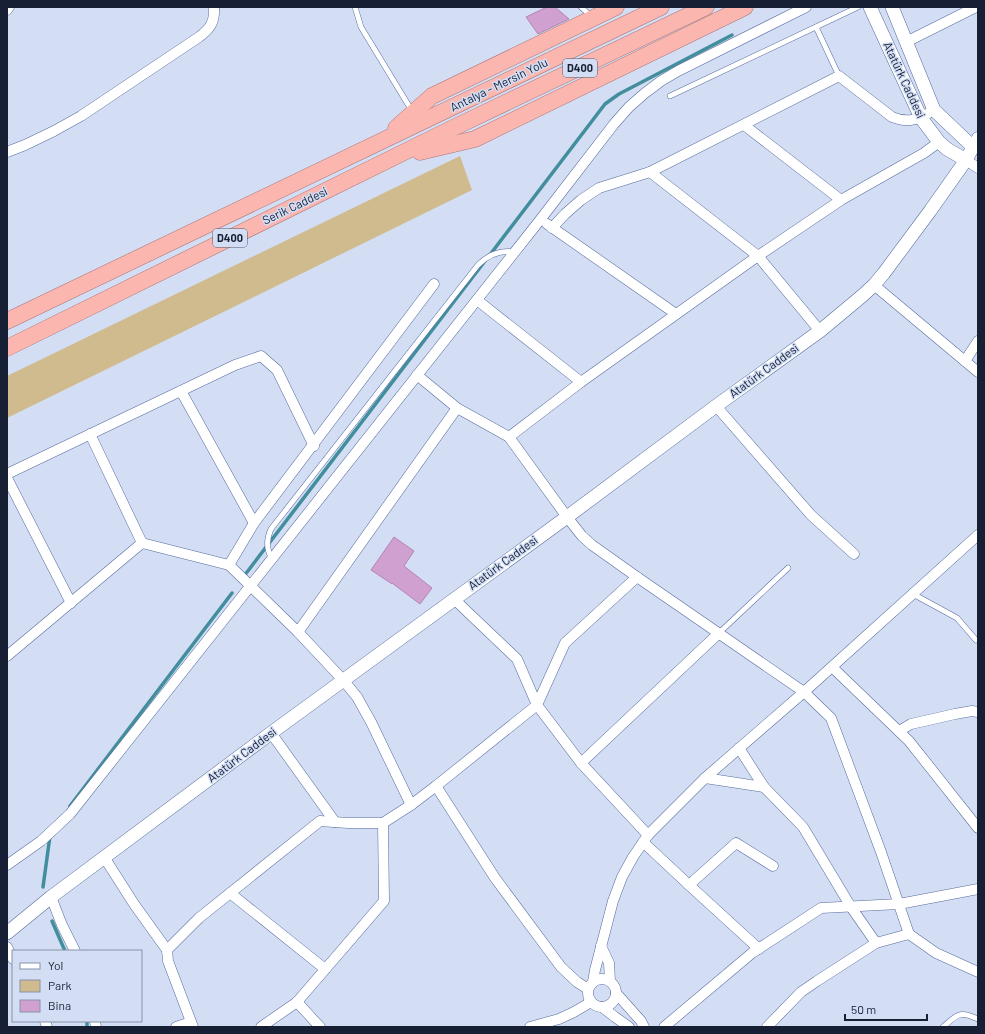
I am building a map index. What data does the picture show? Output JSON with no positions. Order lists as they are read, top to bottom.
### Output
{
  "streets": {
    "highway": ["D400", "Antalya - Mersin Yolu", "Serik Caddesi"],
    "main road": ["Atatürk Caddesi"]
  },
  "crossings": [
    ["Antalya - Mersin Yolu", "Serik Caddesi"]
  ],
  "legend": ["Yol", "Park", "Bina"],
  "scale_bar": "50 m"
}
